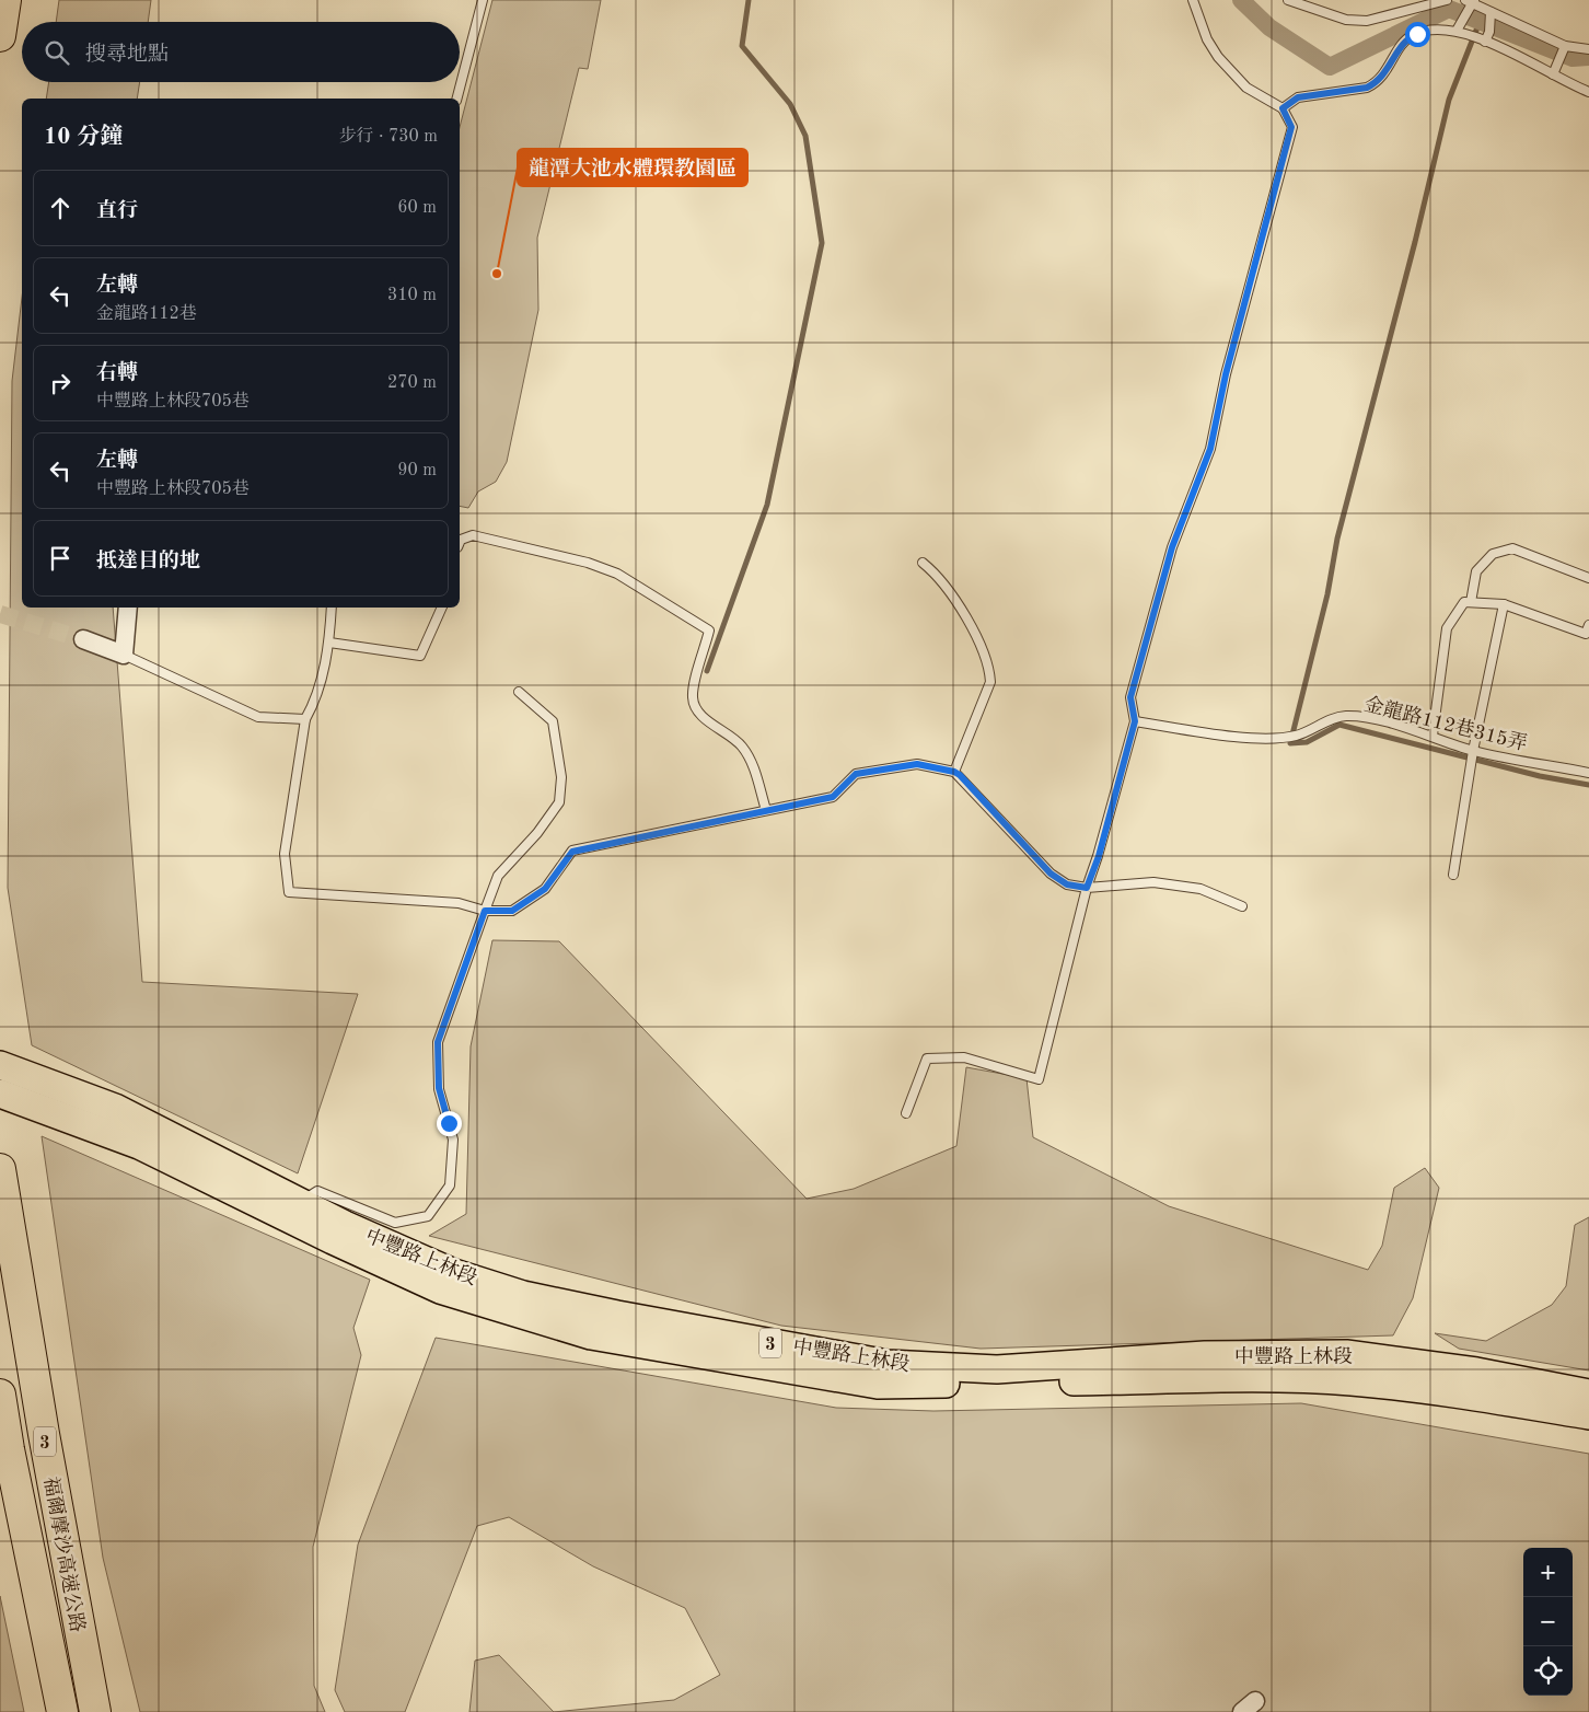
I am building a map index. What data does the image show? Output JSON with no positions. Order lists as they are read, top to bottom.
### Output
{
  "streets": {
    "highway": ["3", "福爾摩沙高速公路"],
    "main road": ["中豐路上林段"],
    "lane": ["金龍路112巷315弄"]
  },
  "places": ["龍潭大池水體環教園區"],
  "page": {
    "search": "搜尋地點",
    "heading": ["10 分鐘", "步行 · 730 m"],
    "list": [
      ["直行", "60 m"],
      ["左轉", "金龍路112巷", "310 m"],
      ["右轉", "中豐路上林段705巷", "270 m"],
      ["左轉", "中豐路上林段705巷", "90 m"],
      "抵達目的地"
    ],
    "map_buttons": ["+", "−"]
  }
}
